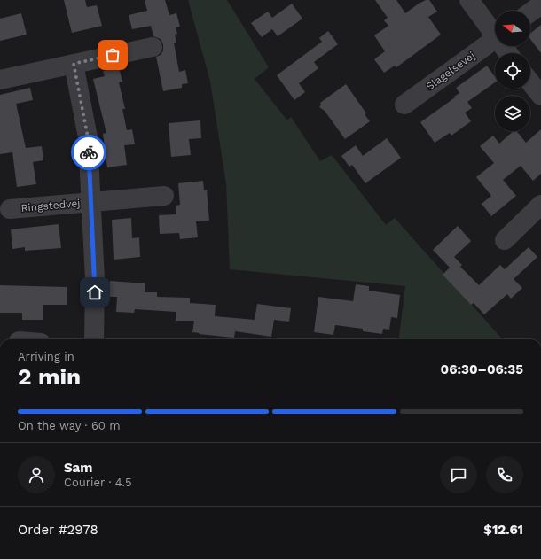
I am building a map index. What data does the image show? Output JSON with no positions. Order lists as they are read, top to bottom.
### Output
{
  "streets": {
    "street": ["Slagelsevej", "Ringstedvej"]
  },
  "north": "left",
  "page": {
    "heading": ["2 min", "Arriving in", "06:30–06:35"],
    "panel": [
      "Sam",
      "Courier · 4.5",
      "Order #2978",
      "$12.61"
    ],
    "bar": "On the way · 60 m"
  }
}
